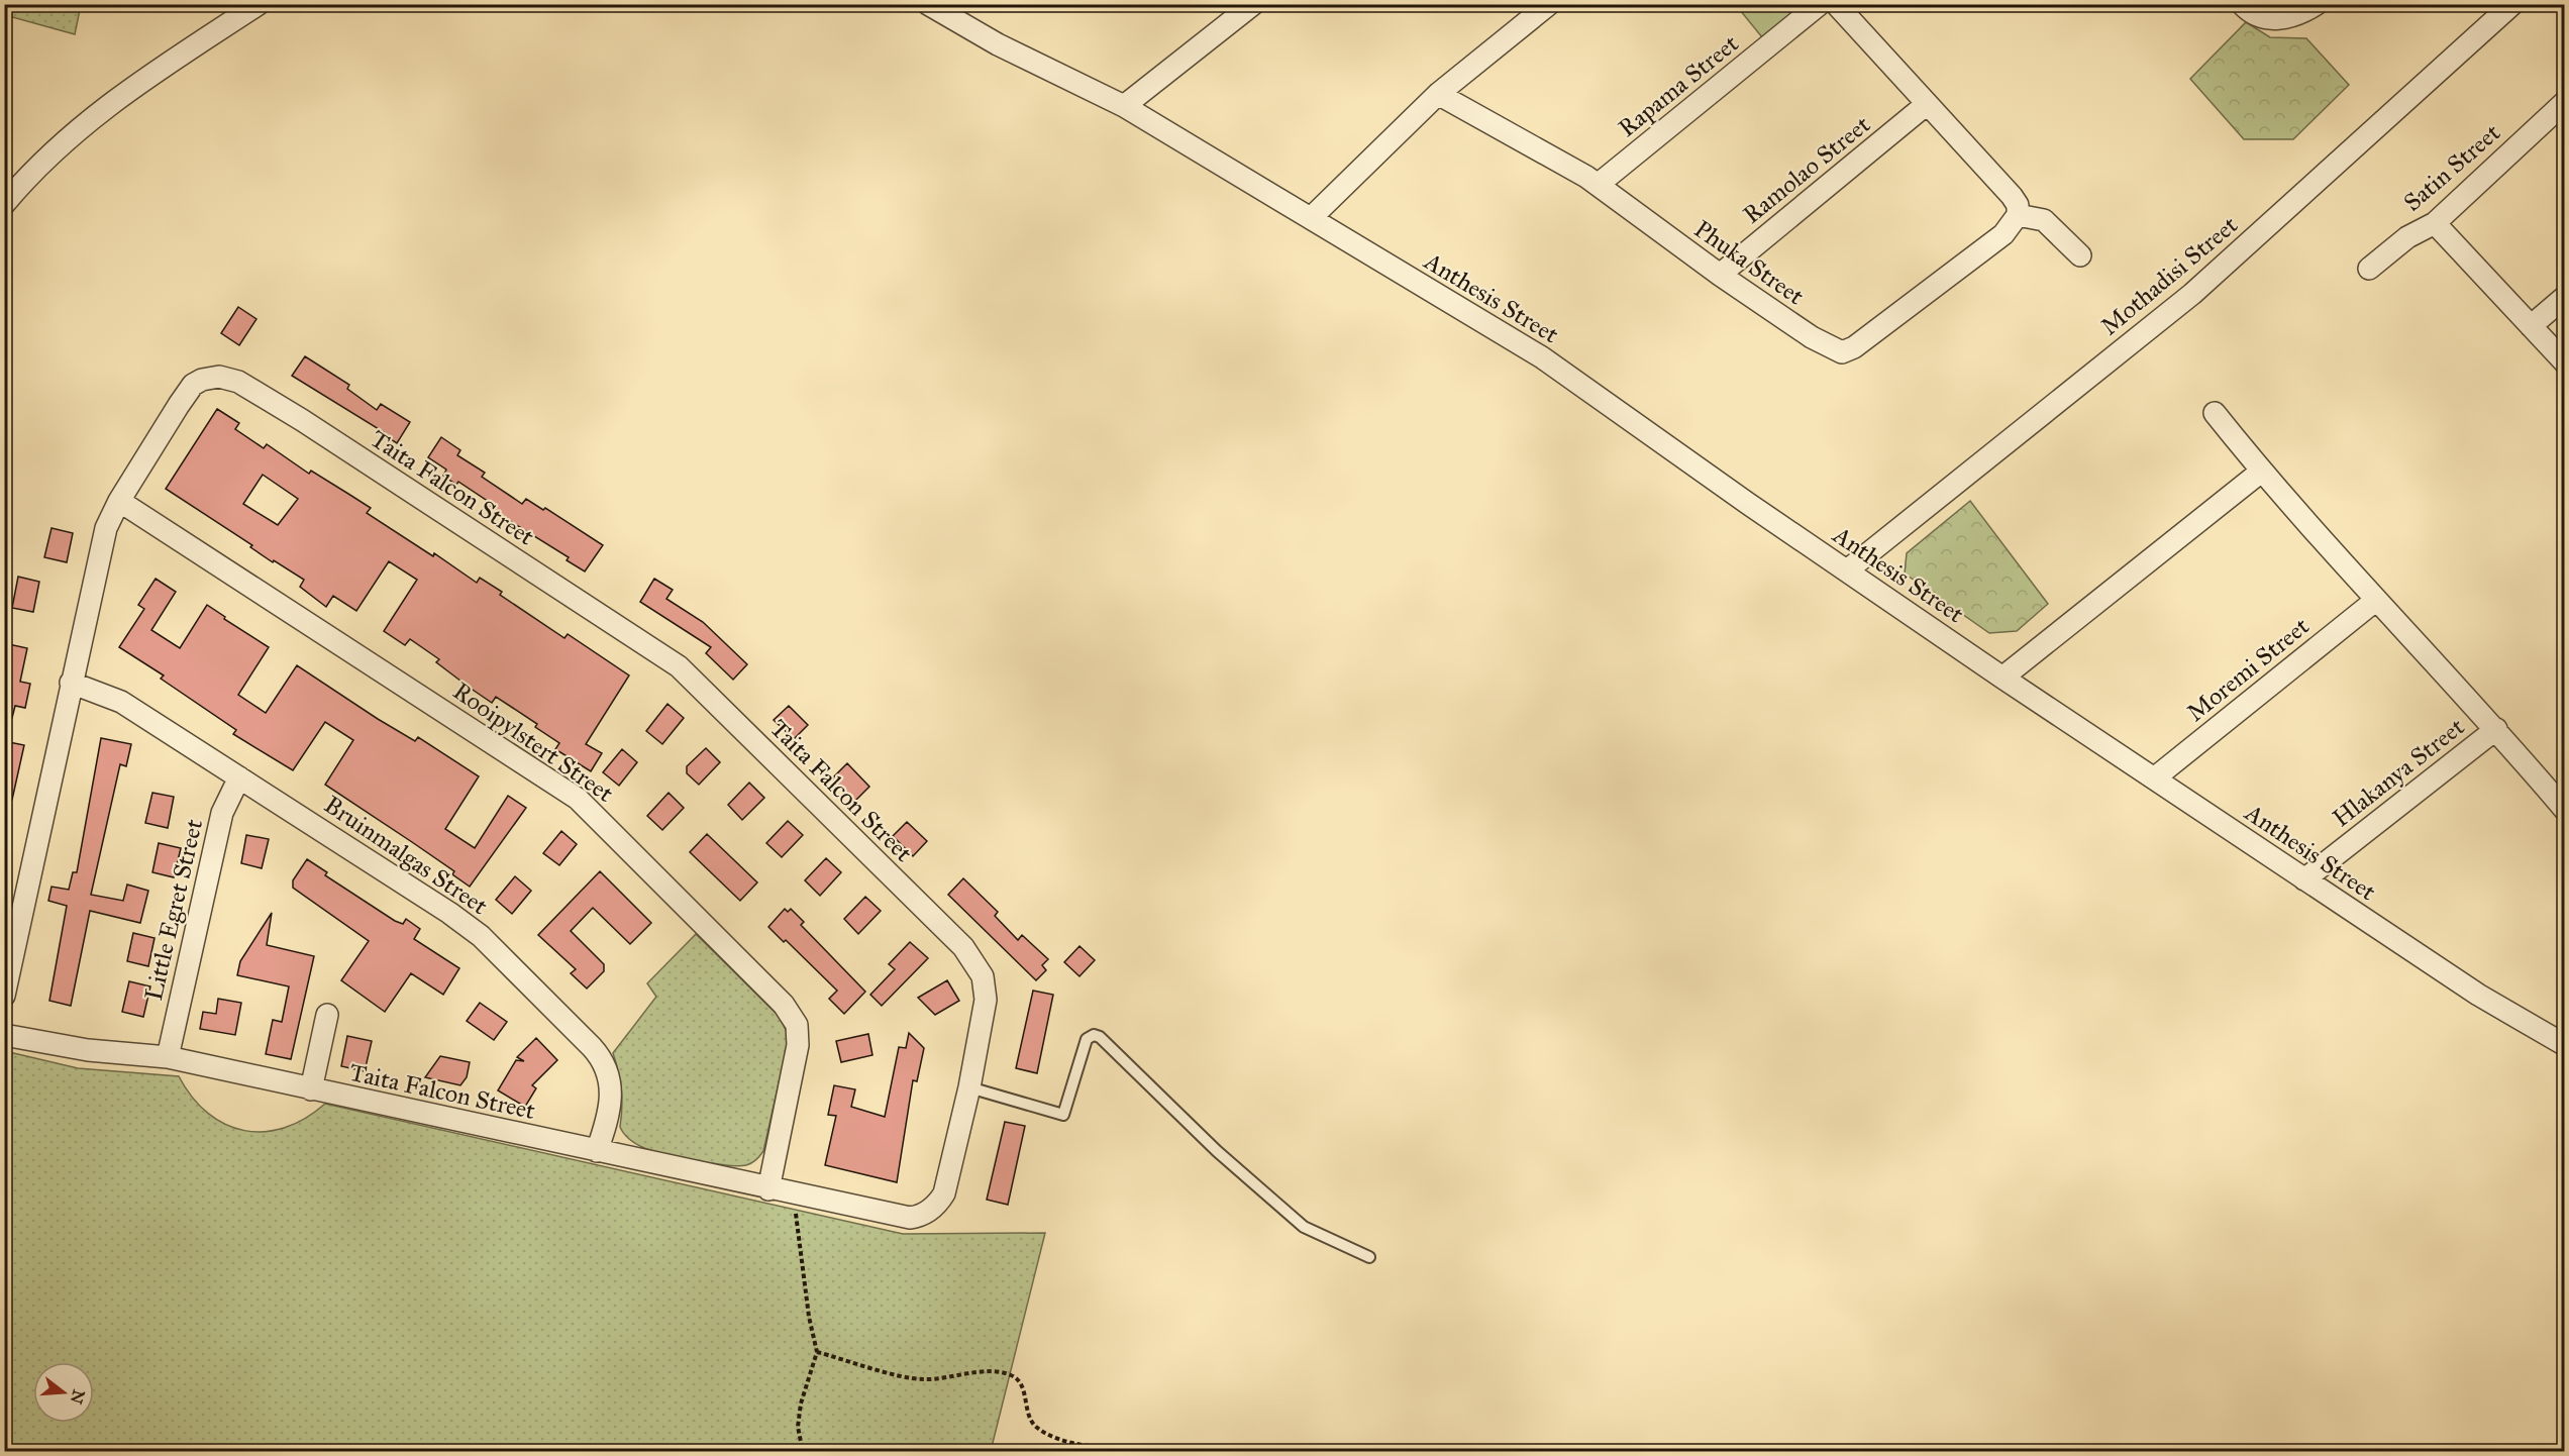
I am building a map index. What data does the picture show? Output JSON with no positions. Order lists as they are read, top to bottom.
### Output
{
  "streets": {
    "street": [
      "Rapama Street",
      "Satin Street",
      "Ramolao Street",
      "Phuka Street",
      "Mothadisi Street",
      "Anthesis Street",
      "Taita Falcon Street",
      "Moremi Street",
      "Rooipylstert Street",
      "Hlakanya Street",
      "Bruinmalgas Street",
      "Little Egret Street"
    ]
  },
  "crossings": [
    ["Rapama Street", "Phuka Street"],
    ["Ramolao Street", "Phuka Street"],
    ["Mothadisi Street", "Anthesis Street"],
    ["Anthesis Street", "Moremi Street"],
    ["Anthesis Street", "Hlakanya Street"],
    ["Taita Falcon Street", "Rooipylstert Street"],
    ["Taita Falcon Street", "Bruinmalgas Street"],
    ["Taita Falcon Street", "Little Egret Street"],
    ["Bruinmalgas Street", "Little Egret Street"]
  ],
  "north": "right"
}
